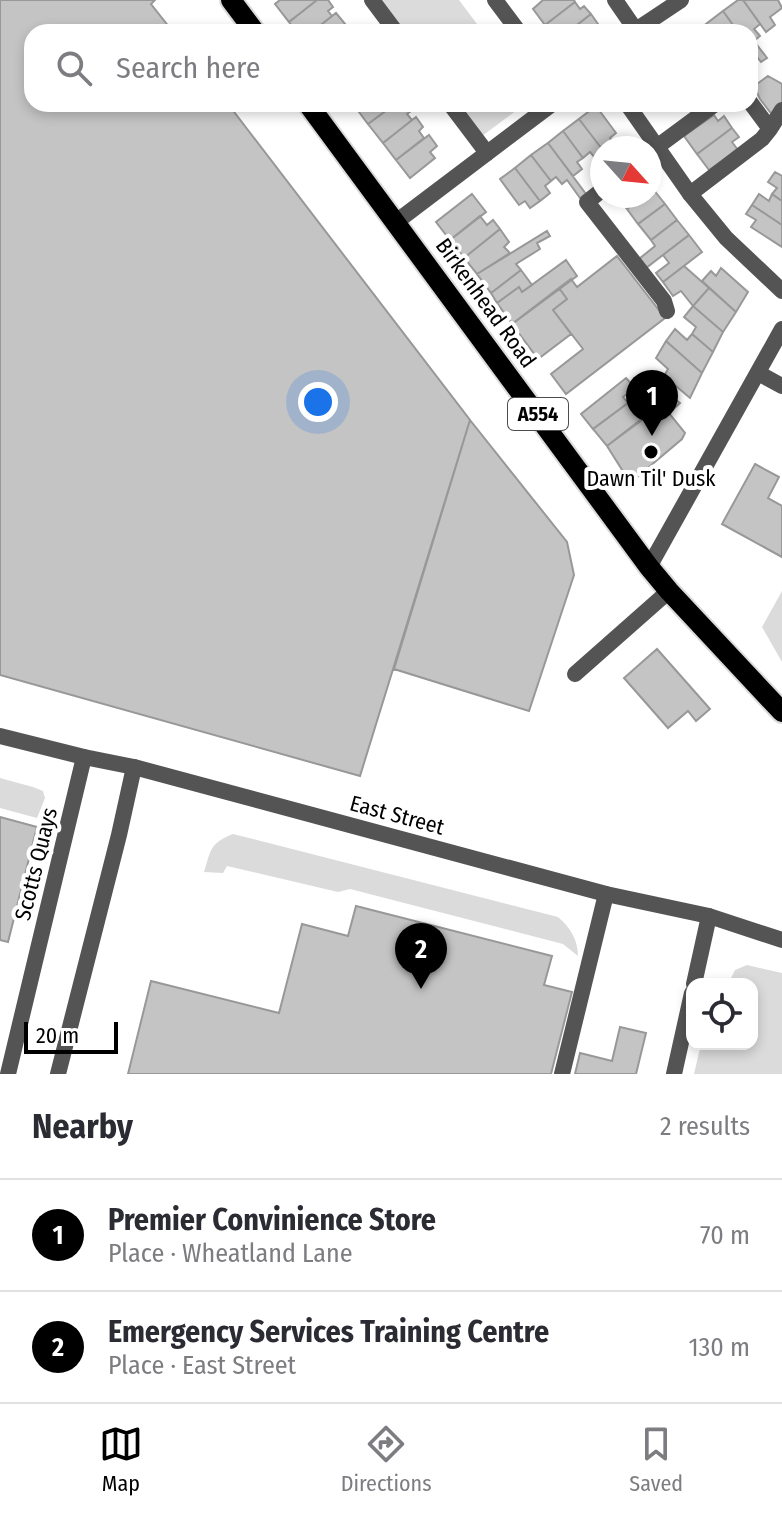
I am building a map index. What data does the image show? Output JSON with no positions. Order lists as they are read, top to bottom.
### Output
{
  "streets": {
    "main road": ["Birkenhead Road", "A554"],
    "street": ["East Street", "Scotts Quays"]
  },
  "crossings": [
    ["East Street", "Scotts Quays"]
  ],
  "places": ["Dawn Til' Dusk"],
  "scale_bar": "20 m",
  "north": "bottom right",
  "page": {
    "search": "Search here",
    "pins": ["1", "2"],
    "scale": "20 m",
    "heading": ["Nearby", "2 results"],
    "list": [
      {
        "mark": "1",
        "name": "Premier Convinience Store",
        "note": "Place · Wheatland Lane",
        "value": "70 m"
      },
      {
        "mark": "2",
        "name": "Emergency Services Training Centre",
        "note": "Place · East Street",
        "value": "130 m"
      }
    ],
    "nav": ["Map", "Directions", "Saved"]
  }
}
